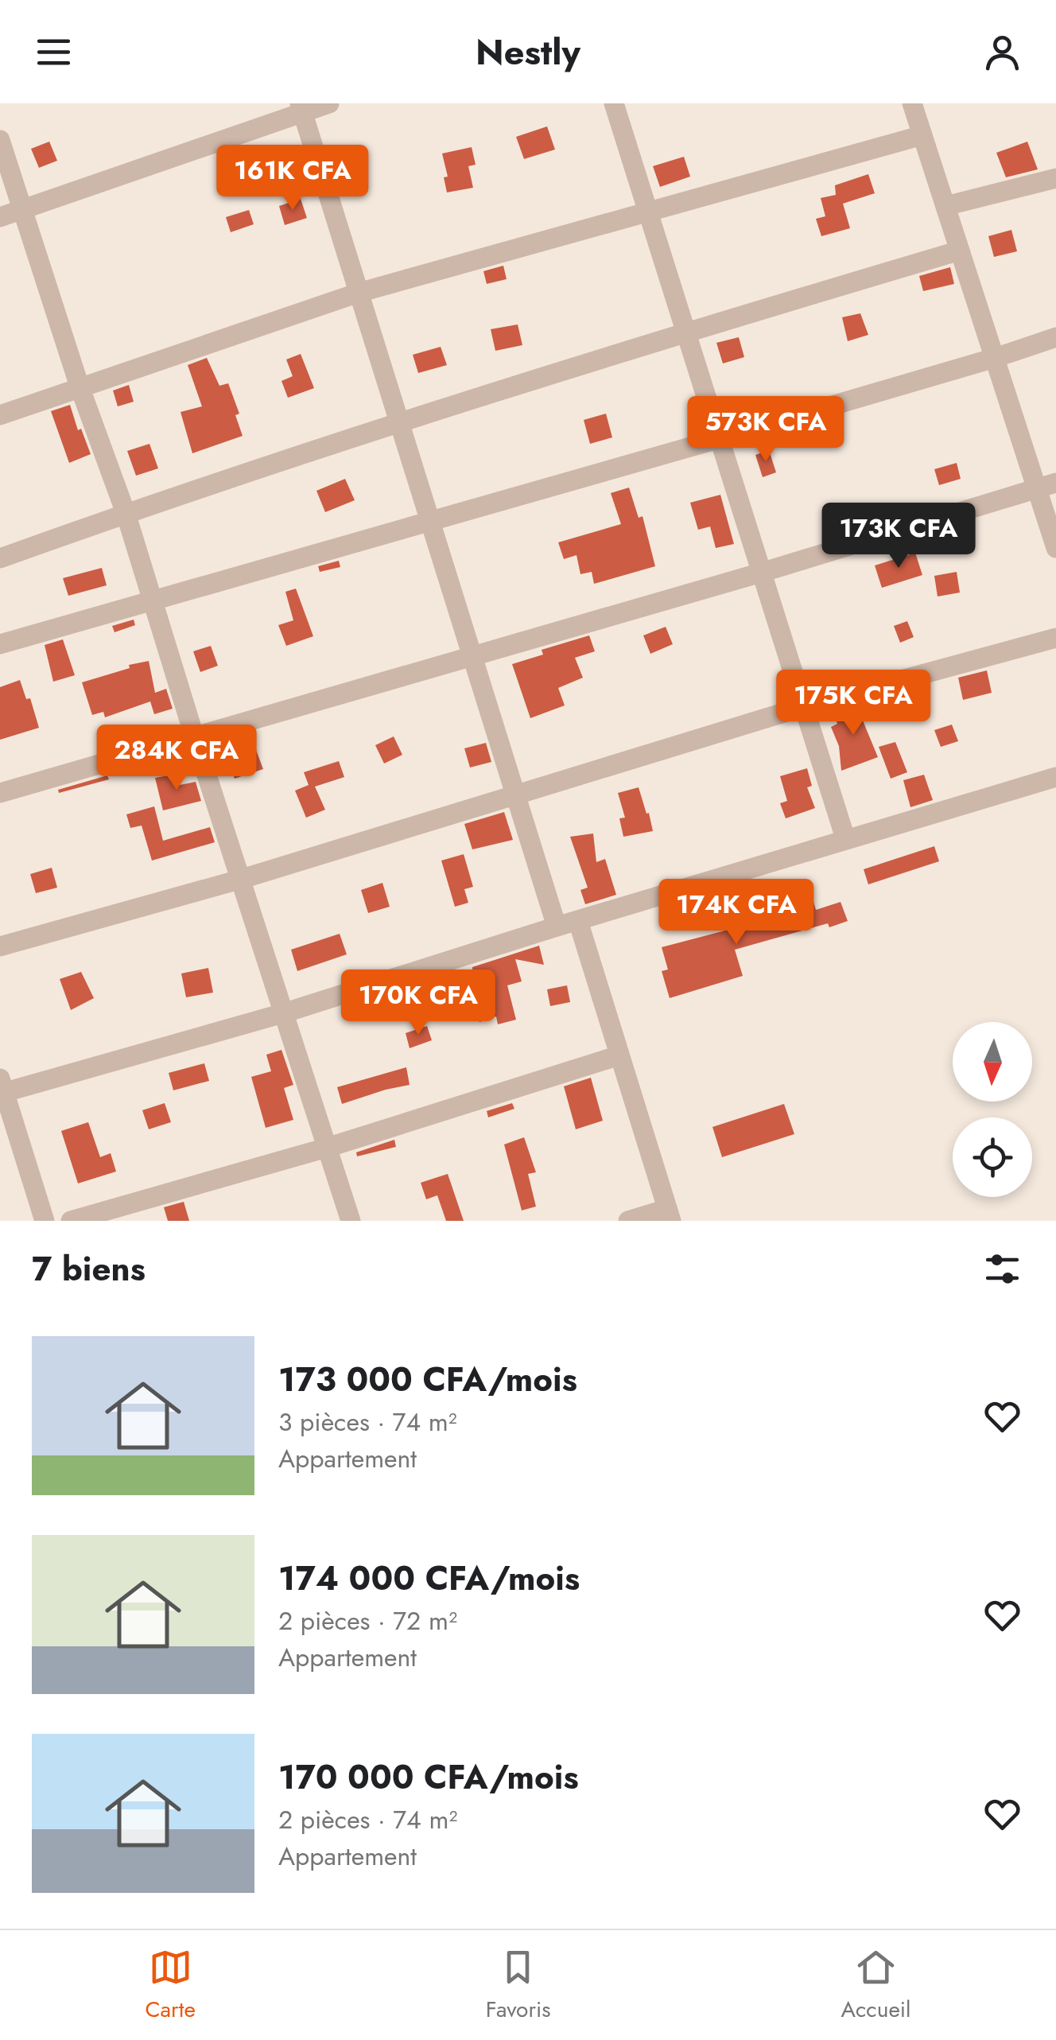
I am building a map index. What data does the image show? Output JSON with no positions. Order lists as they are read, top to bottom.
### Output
{
  "north": "bottom",
  "page": {
    "header": "Nestly",
    "price": [
      "161K CFA",
      "573K CFA",
      "173K CFA",
      "175K CFA",
      "284K CFA",
      "174K CFA",
      "170K CFA"
    ],
    "heading": "7 biens",
    "list": [
      {
        "name": "173 000 CFA/mois",
        "note": "3 pièces · 74 m² · Appartement"
      },
      {
        "name": "174 000 CFA/mois",
        "note": "2 pièces · 72 m² · Appartement"
      },
      {
        "name": "170 000 CFA/mois",
        "note": "2 pièces · 74 m² · Appartement"
      }
    ],
    "tabs": ["Carte", "Favoris", "Accueil"]
  }
}
